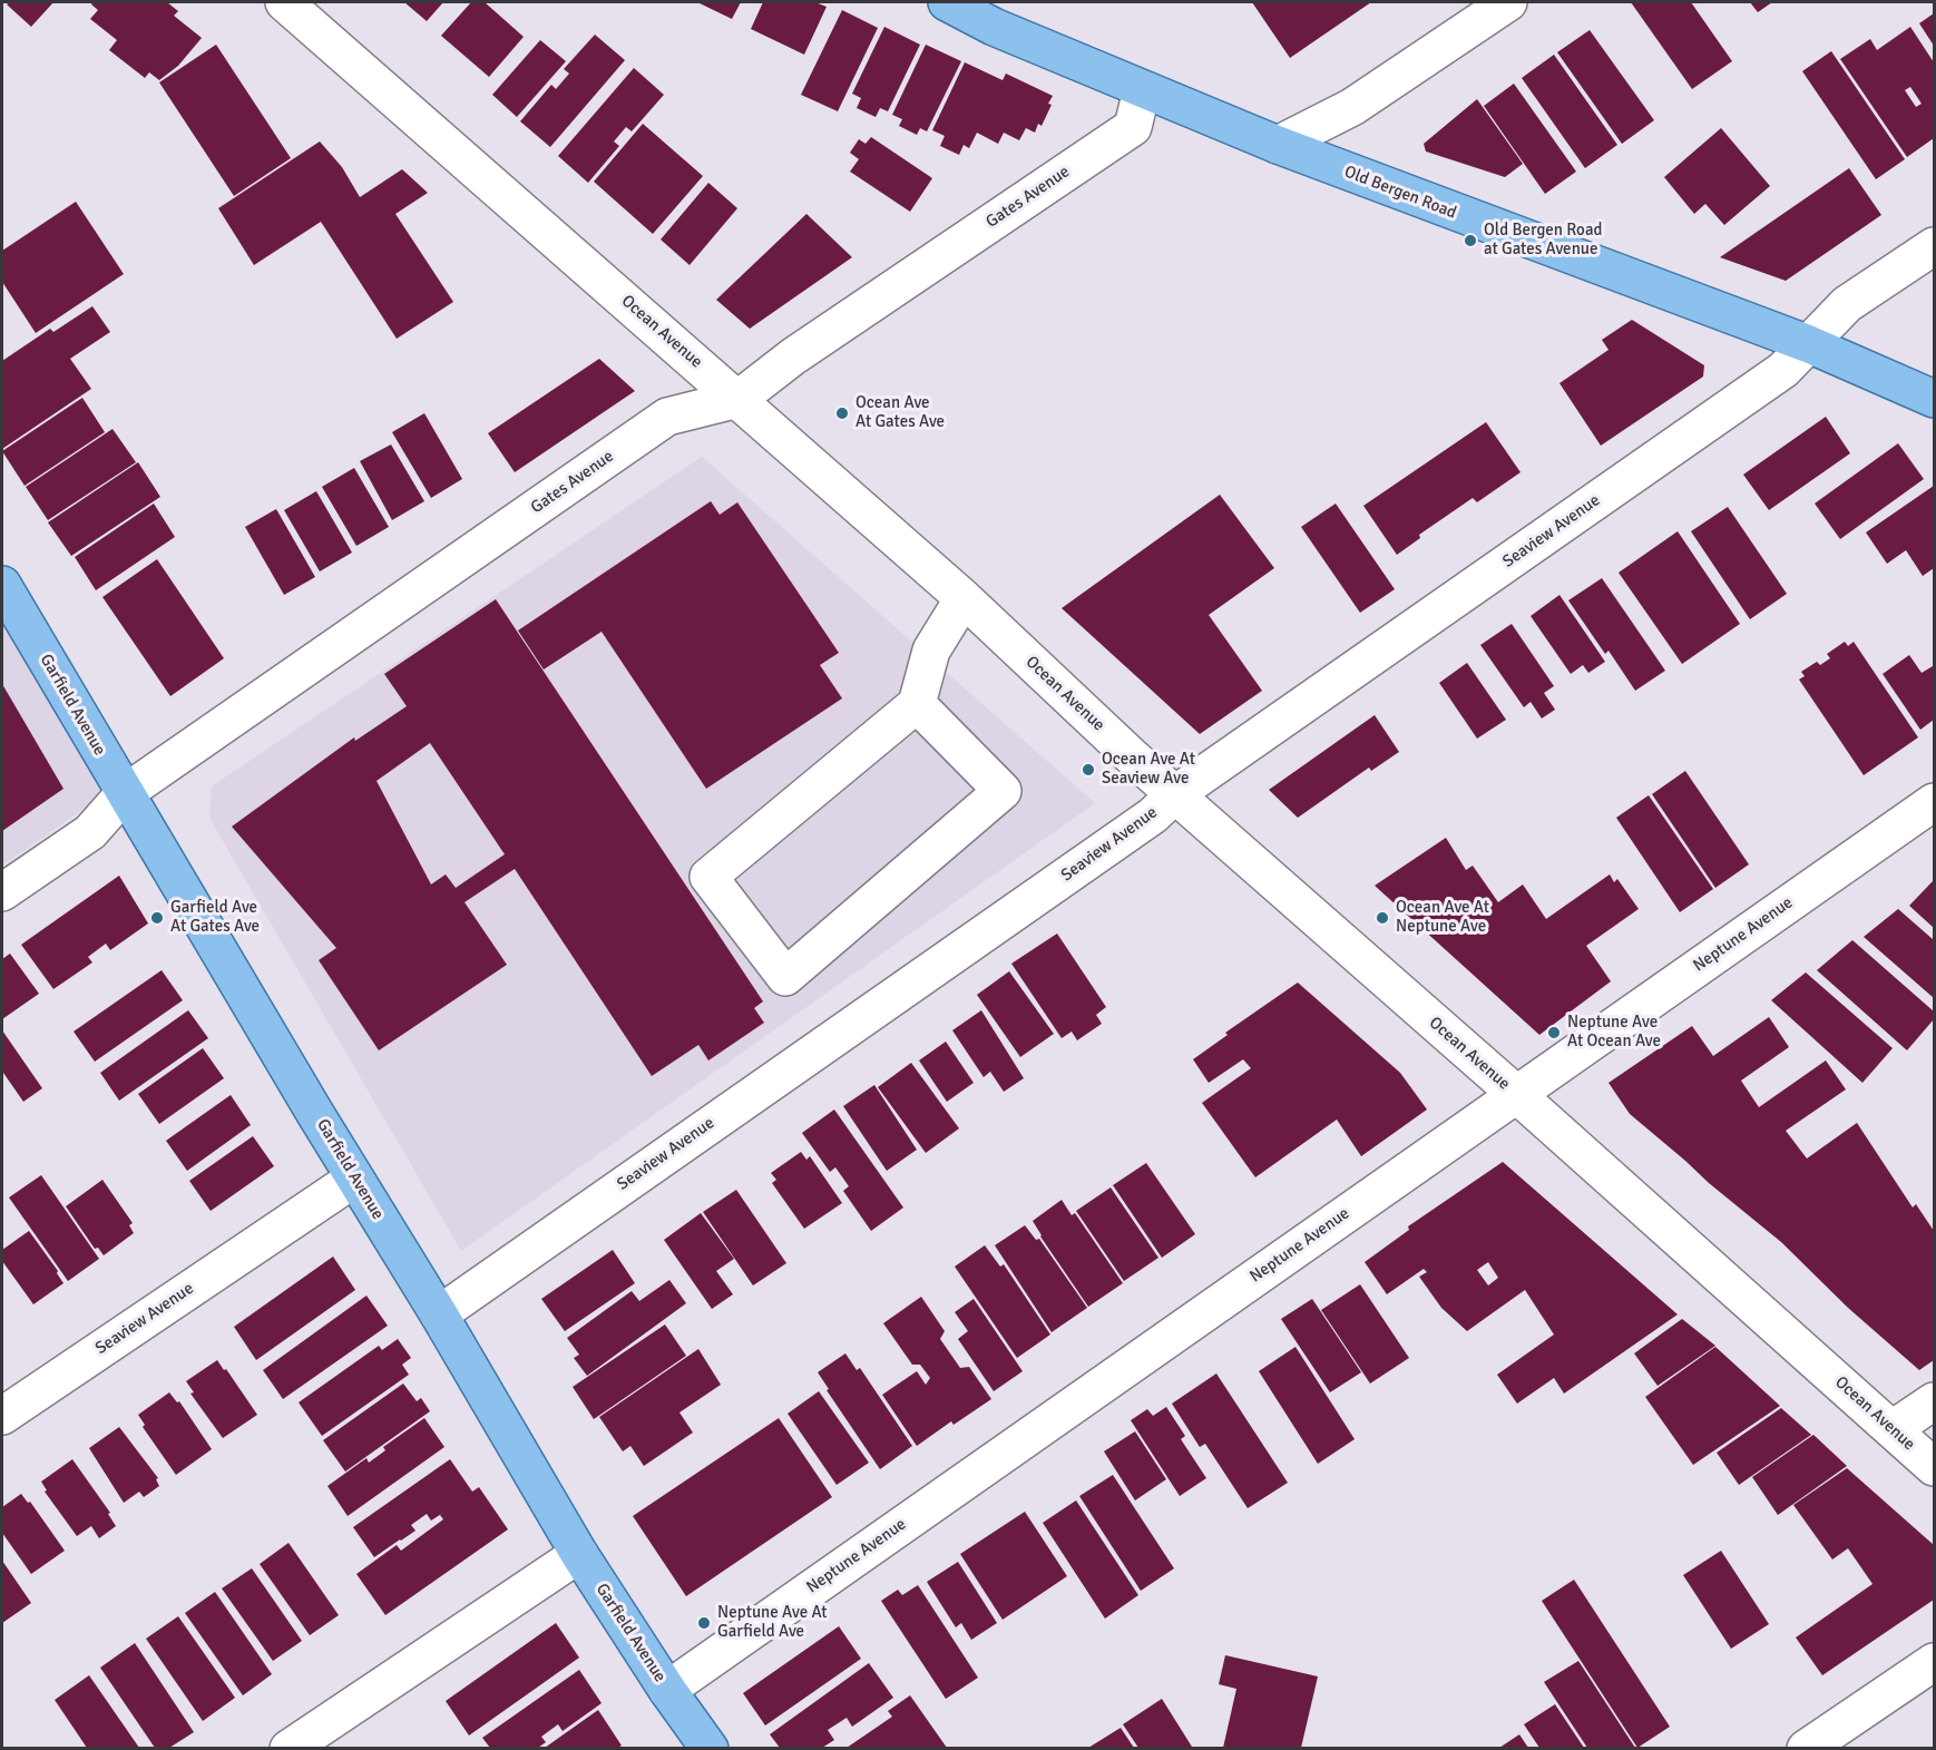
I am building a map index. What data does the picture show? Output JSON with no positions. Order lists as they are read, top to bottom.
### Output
{
  "streets": {
    "main road": ["Old Bergen Road", "Garfield Avenue"],
    "street": [
      "Gates Avenue",
      "Ocean Avenue",
      "Seaview Avenue",
      "Neptune Avenue"
    ]
  },
  "crossings": [
    ["Old Bergen Road", "Gates Avenue"],
    ["Old Bergen Road", "Seaview Avenue"],
    ["Gates Avenue", "Ocean Avenue"],
    ["Gates Avenue", "Garfield Avenue"],
    ["Ocean Avenue", "Seaview Avenue"],
    ["Ocean Avenue", "Neptune Avenue"],
    ["Seaview Avenue", "Garfield Avenue"],
    ["Garfield Avenue", "Neptune Avenue"]
  ],
  "places": [
    "Old Bergen Road at Gates Avenue",
    "Ocean Ave At Gates Ave",
    "Ocean Ave At Seaview Ave",
    "Garfield Ave At Gates Ave",
    "Ocean Ave At Neptune Ave",
    "Neptune Ave At Ocean Ave",
    "Neptune Ave At Garfield Ave"
  ]
}
